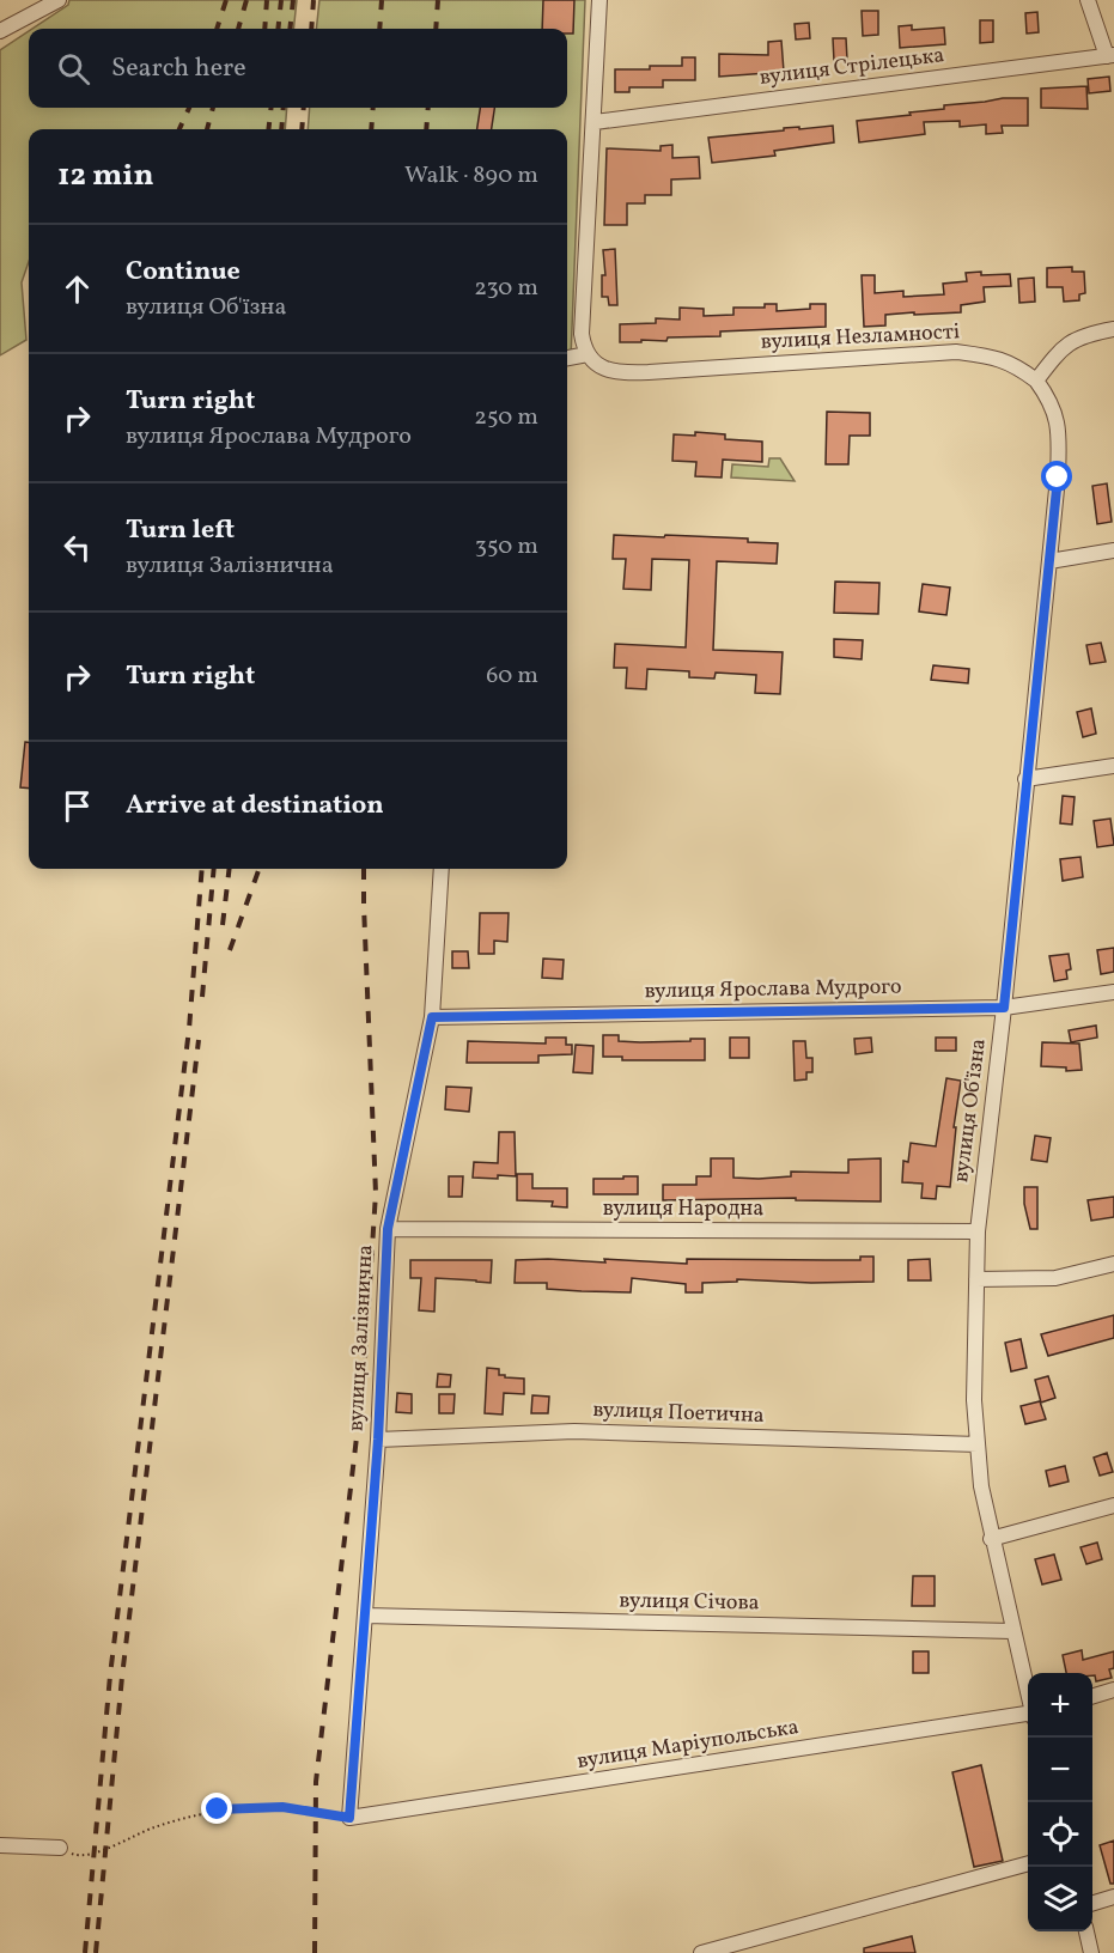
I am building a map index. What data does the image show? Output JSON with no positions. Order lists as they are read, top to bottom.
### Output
{
  "streets": {
    "street": [
      "вулиця Стрілецька",
      "вулиця Незламності",
      "вулиця Ярослава Мудрого",
      "вулиця Об'їзна",
      "вулиця Народна",
      "вулиця Залізнична",
      "вулиця Поетична",
      "вулиця Січова",
      "вулиця Маріупольська"
    ]
  },
  "crossings": [
    ["вулиця Незламності", "вулиця Об'їзна"],
    ["вулиця Ярослава Мудрого", "вулиця Об'їзна"],
    ["вулиця Ярослава Мудрого", "вулиця Залізнична"],
    ["вулиця Об'їзна", "вулиця Народна"],
    ["вулиця Об'їзна", "вулиця Поетична"],
    ["вулиця Об'їзна", "вулиця Січова"],
    ["вулиця Народна", "вулиця Залізнична"],
    ["вулиця Залізнична", "вулиця Поетична"],
    ["вулиця Залізнична", "вулиця Січова"],
    ["вулиця Залізнична", "вулиця Маріупольська"]
  ],
  "page": {
    "search": "Search here",
    "heading": ["12 min", "Walk · 890 m"],
    "list": [
      ["Continue", "вулиця Об'їзна", "230 m"],
      ["Turn right", "вулиця Ярослава Мудрого", "250 m"],
      ["Turn left", "вулиця Залізнична", "350 m"],
      ["Turn right", "60 m"],
      "Arrive at destination"
    ],
    "map_buttons": ["+", "−"]
  }
}
